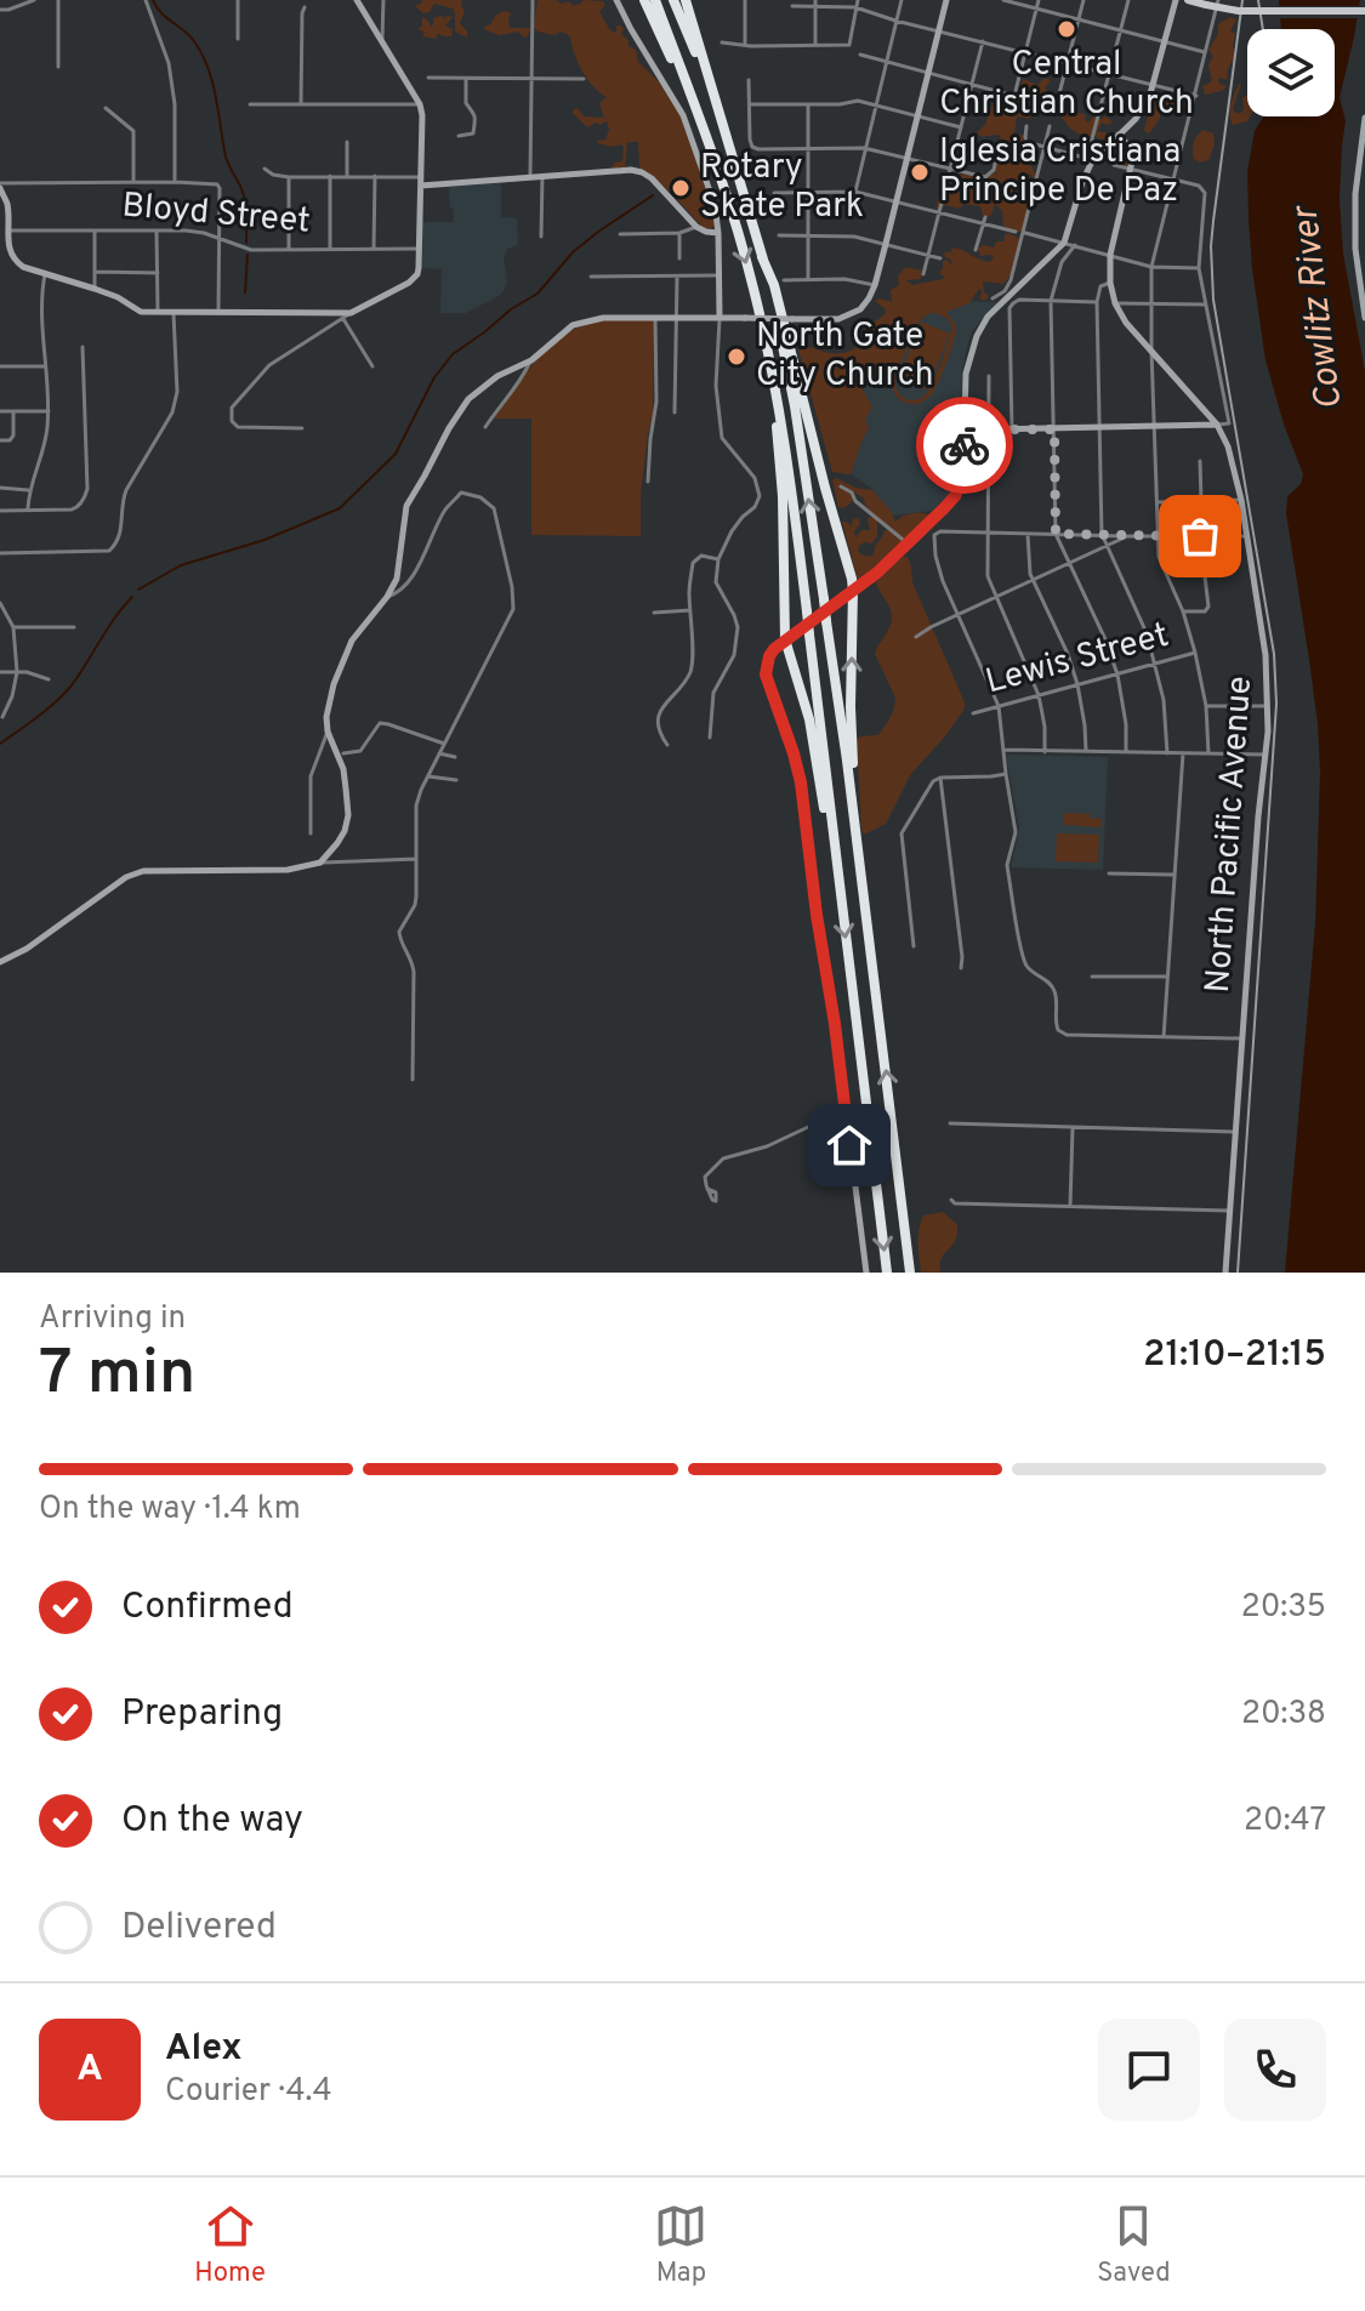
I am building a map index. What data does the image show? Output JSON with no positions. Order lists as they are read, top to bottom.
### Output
{
  "streets": {
    "street": ["Bloyd Street", "Lewis Street", "North Pacific Avenue"]
  },
  "water": ["Cowlitz River"],
  "places": [
    "Central Christian Church",
    "Iglesia Cristiana Principe De Paz",
    "Rotary Skate Park",
    "North Gate City Church"
  ],
  "page": {
    "heading": ["7 min", "Arriving in", "21:10–21:15"],
    "panel": ["Alex", "Courier · 4.4"],
    "bar": "On the way · 1.4 km",
    "list": [
      ["Confirmed", "20:35"],
      ["Preparing", "20:38"],
      ["On the way", "20:47"],
      "Delivered"
    ],
    "round": "A",
    "tabs": ["Home", "Map", "Saved"]
  }
}
